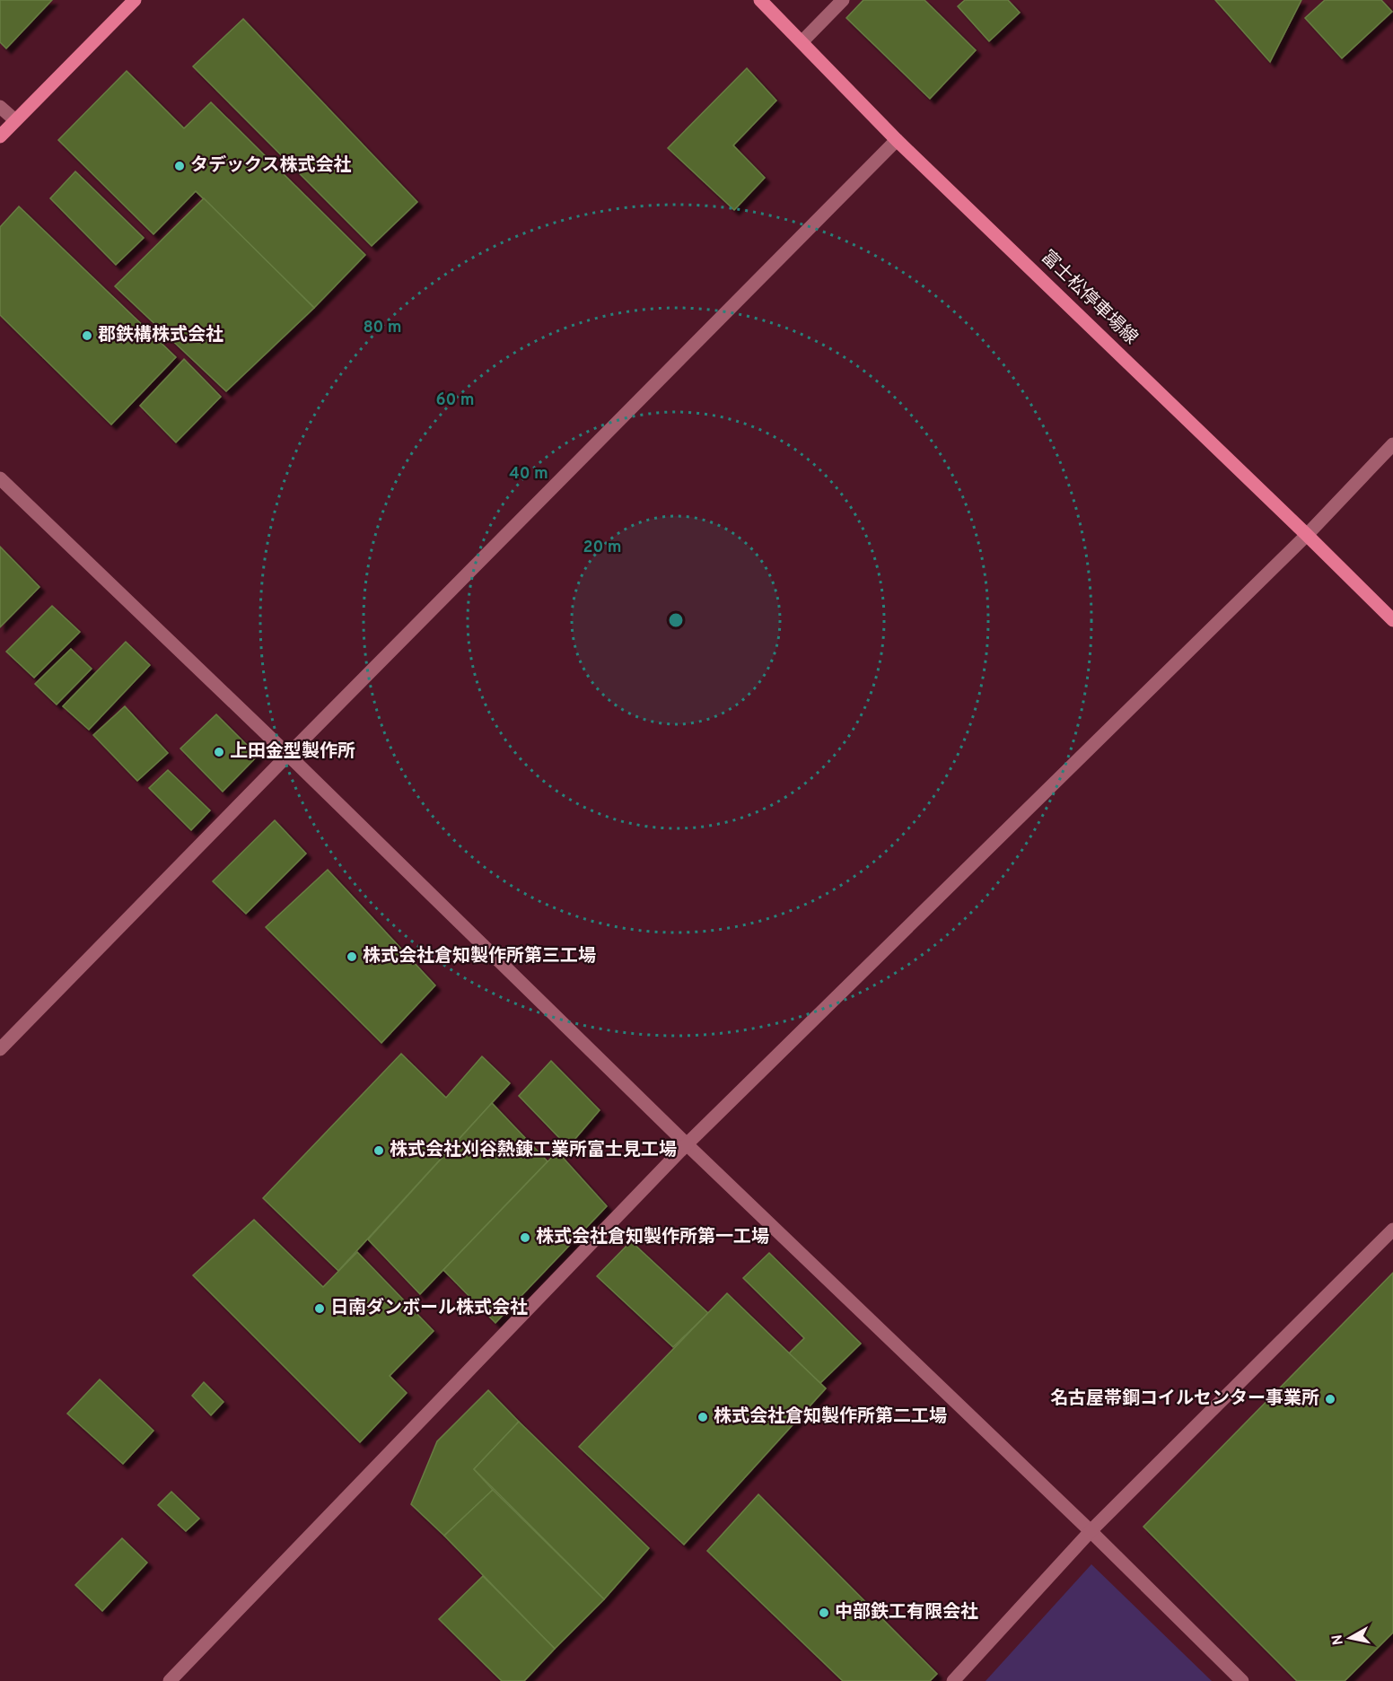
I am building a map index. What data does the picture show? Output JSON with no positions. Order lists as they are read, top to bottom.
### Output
{
  "streets": {
    "main road": ["富士松停車場線"]
  },
  "places": [
    "タデックス株式会社",
    "郡鉄構株式会社",
    "上田金型製作所",
    "株式会社倉知製作所第三工場",
    "株式会社刈谷熱錬工業所富士見工場",
    "株式会社倉知製作所第一工場",
    "日南ダンボール株式会社",
    "名古屋帯鋼コイルセンター事業所",
    "株式会社倉知製作所第二工場",
    "中部鉄工有限会社"
  ],
  "north": "left",
  "rings": [
    "80 m",
    "60 m",
    "40 m",
    "20 m"
  ]
}
